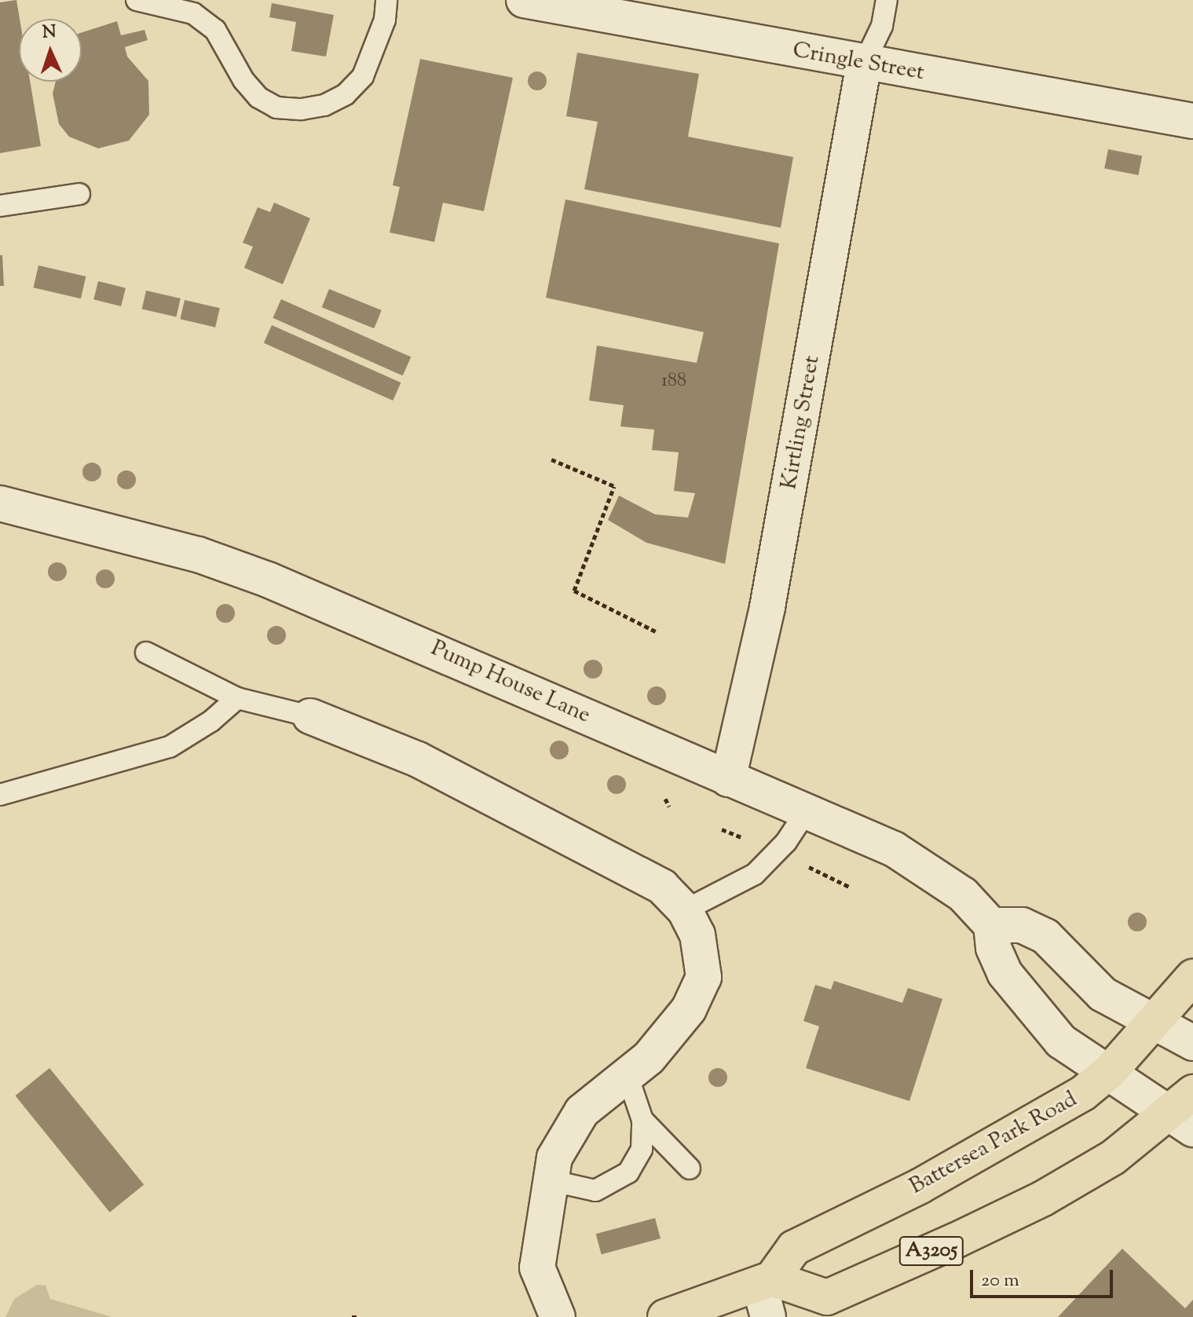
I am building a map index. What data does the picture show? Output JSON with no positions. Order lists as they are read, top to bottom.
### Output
{
  "streets": {
    "highway": ["Battersea Park Road", "A3205"],
    "street": ["Cringle Street", "Kirtling Street", "Pump House Lane"]
  },
  "crossings": [
    ["Cringle Street", "Kirtling Street"],
    ["Kirtling Street", "Pump House Lane"],
    ["Battersea Park Road", "A3205"]
  ],
  "house_numbers": ["188"],
  "scale_bar": "20 m",
  "north": "top"
}
